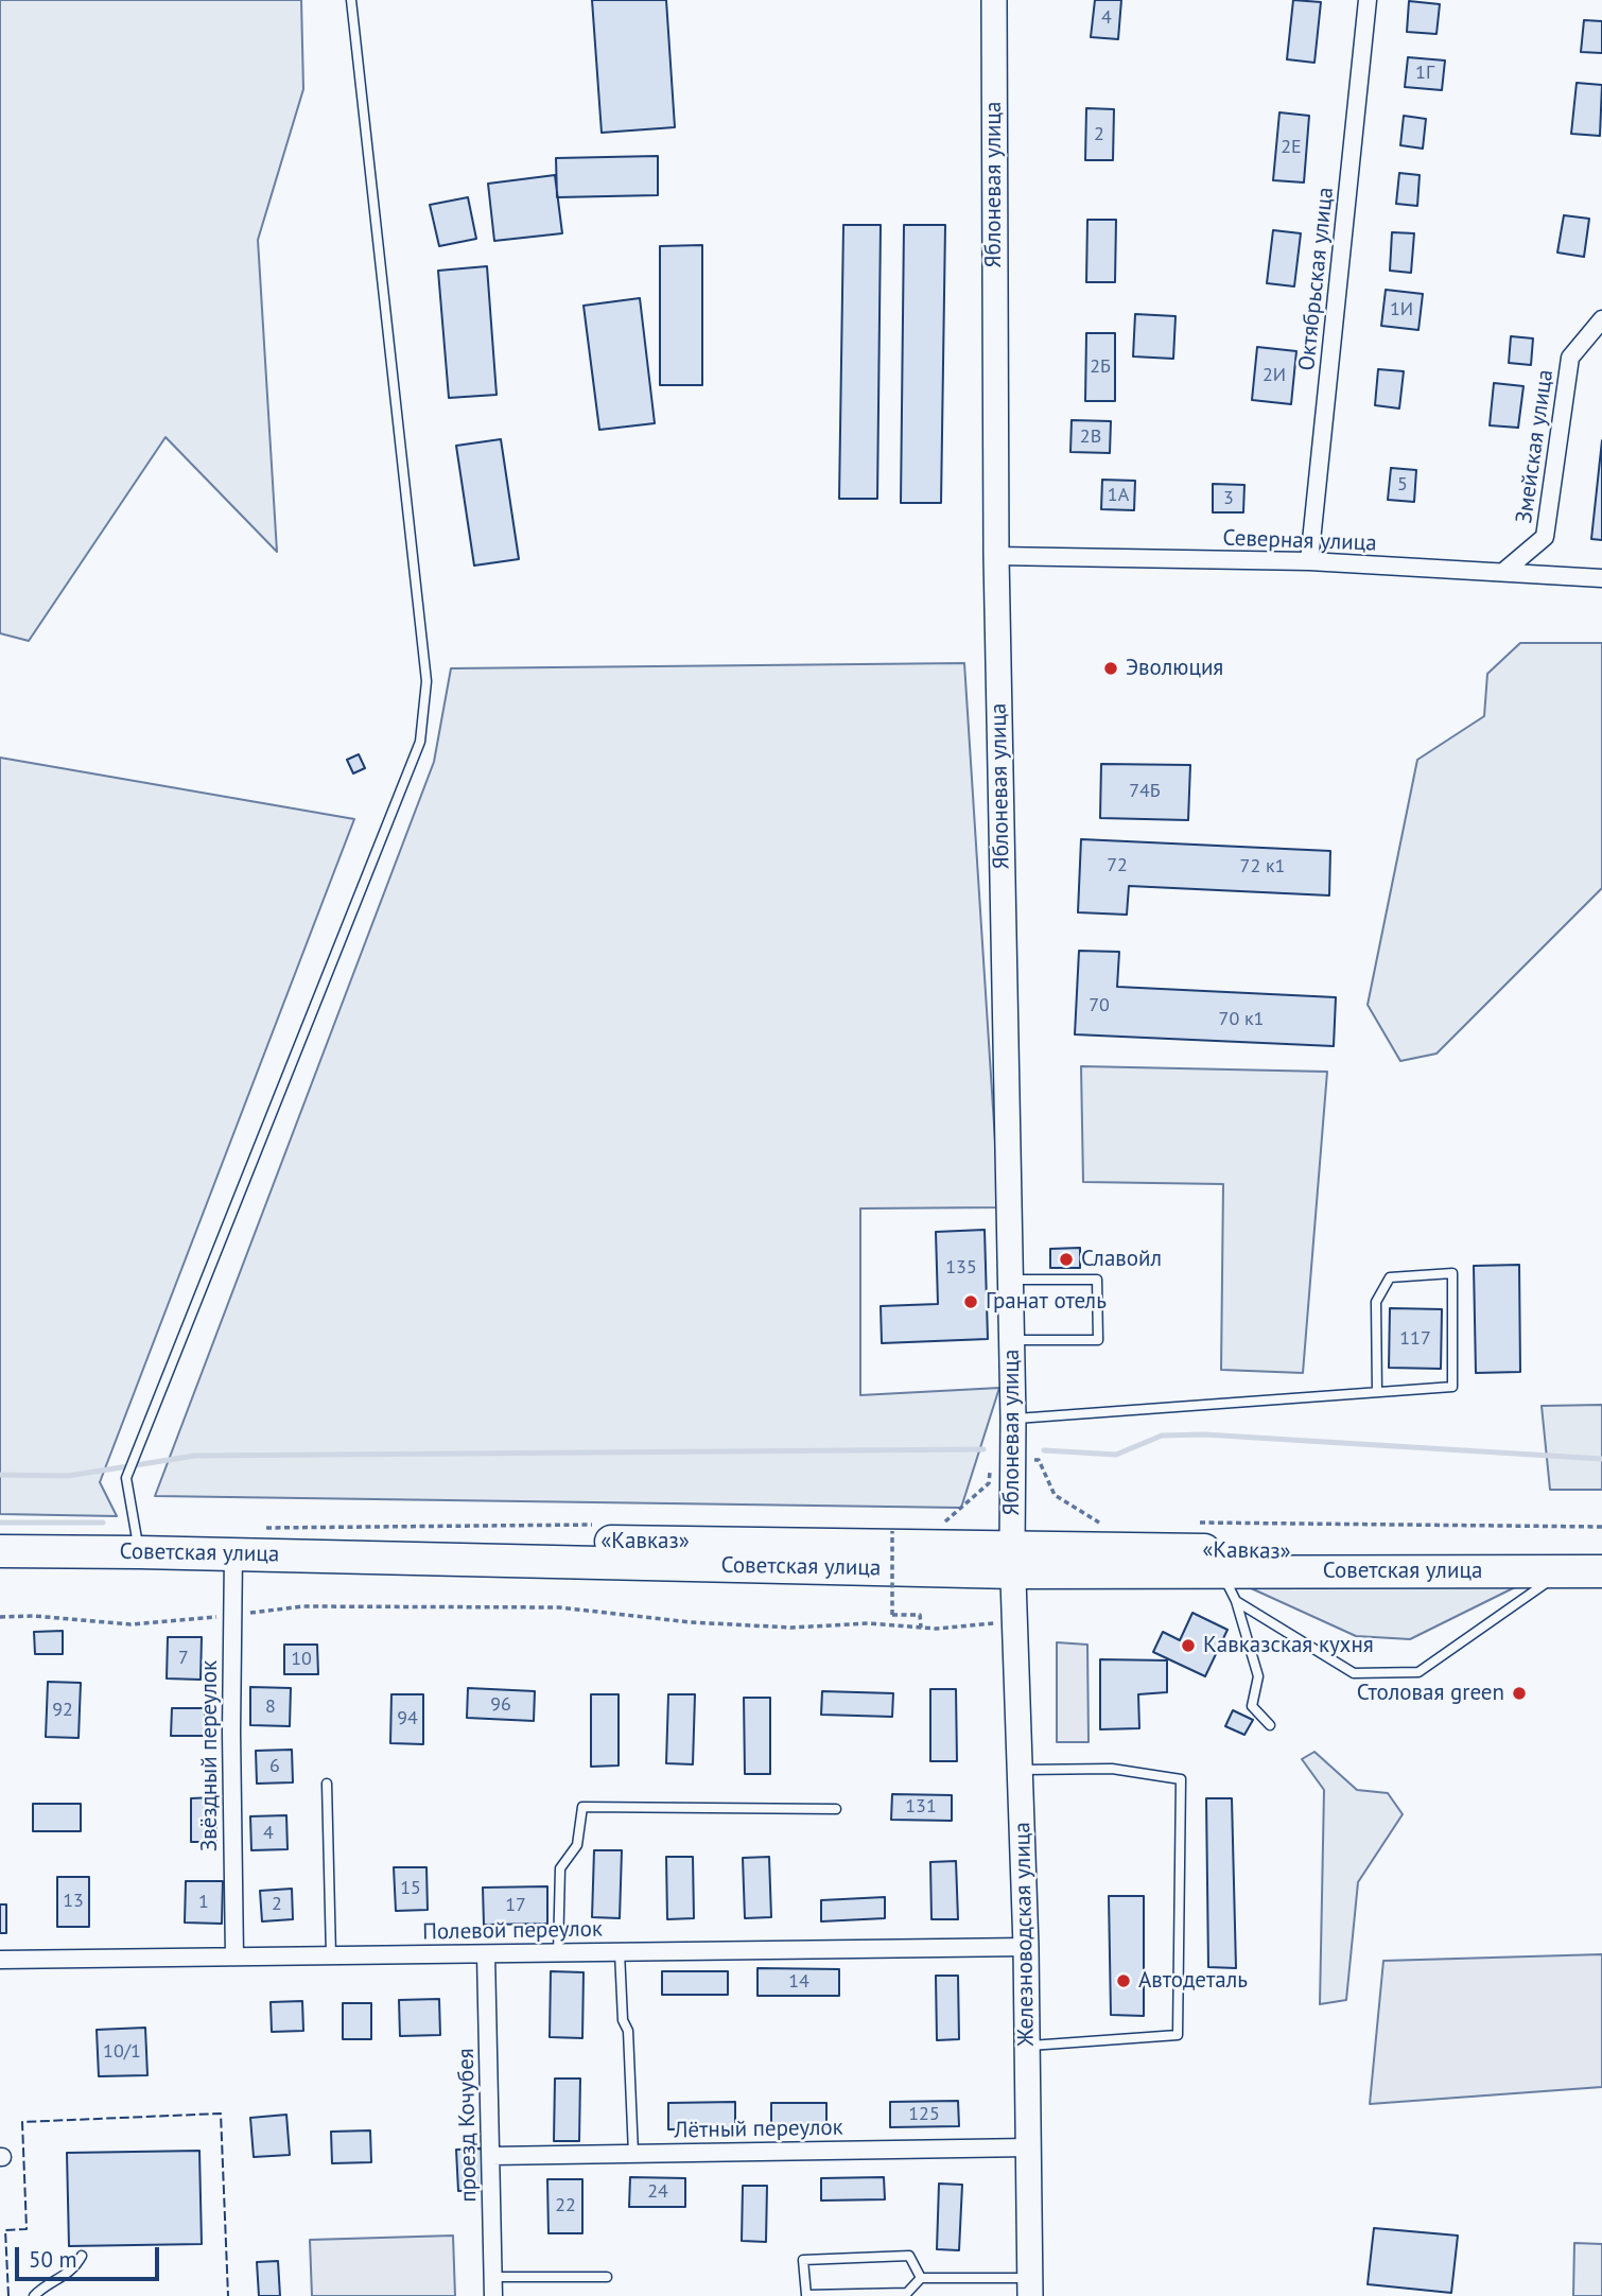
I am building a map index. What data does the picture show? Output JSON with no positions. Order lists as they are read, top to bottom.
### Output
{
  "streets": {
    "highway": ["«Кавказ»", "Советская улица"],
    "street": [
      "Яблоневая улица",
      "Октябрьская улица",
      "Змейская улица",
      "Северная улица",
      "Звёздный переулок",
      "Полевой переулок",
      "Железноводская улица",
      "проезд Кочубея",
      "Лётный переулок"
    ]
  },
  "crossings": [
    ["Яблоневая улица", "Северная улица"],
    ["Яблоневая улица", "«Кавказ»"],
    ["Яблоневая улица", "Советская улица"],
    ["Яблоневая улица", "Железноводская улица"],
    ["Октябрьская улица", "Северная улица"],
    ["Змейская улица", "Северная улица"],
    ["«Кавказ»", "Советская улица"],
    ["«Кавказ»", "Железноводская улица"],
    ["Советская улица", "Звёздный переулок"],
    ["Советская улица", "Железноводская улица"],
    ["Звёздный переулок", "Полевой переулок"],
    ["Полевой переулок", "Железноводская улица"],
    ["Полевой переулок", "проезд Кочубея"],
    ["Железноводская улица", "Лётный переулок"],
    ["проезд Кочубея", "Лётный переулок"]
  ],
  "places": [
    "Эволюция",
    "Славойл",
    "Гранат отель",
    "Кавказская кухня",
    "Столовая green",
    "Автодеталь"
  ],
  "house_numbers": [
    "4",
    "1Г",
    "2",
    "2Е",
    "1И",
    "2Б",
    "2И",
    "2В",
    "5",
    "1А",
    "3",
    "74Б",
    "72",
    "72 к1",
    "70",
    "70 к1",
    "135",
    "117",
    "7",
    "10",
    "96",
    "8",
    "92",
    "94",
    "6",
    "131",
    "4",
    "15",
    "13",
    "1",
    "2",
    "17",
    "14",
    "10/1",
    "125",
    "24",
    "22"
  ],
  "scale_bar": "50 m"
}
